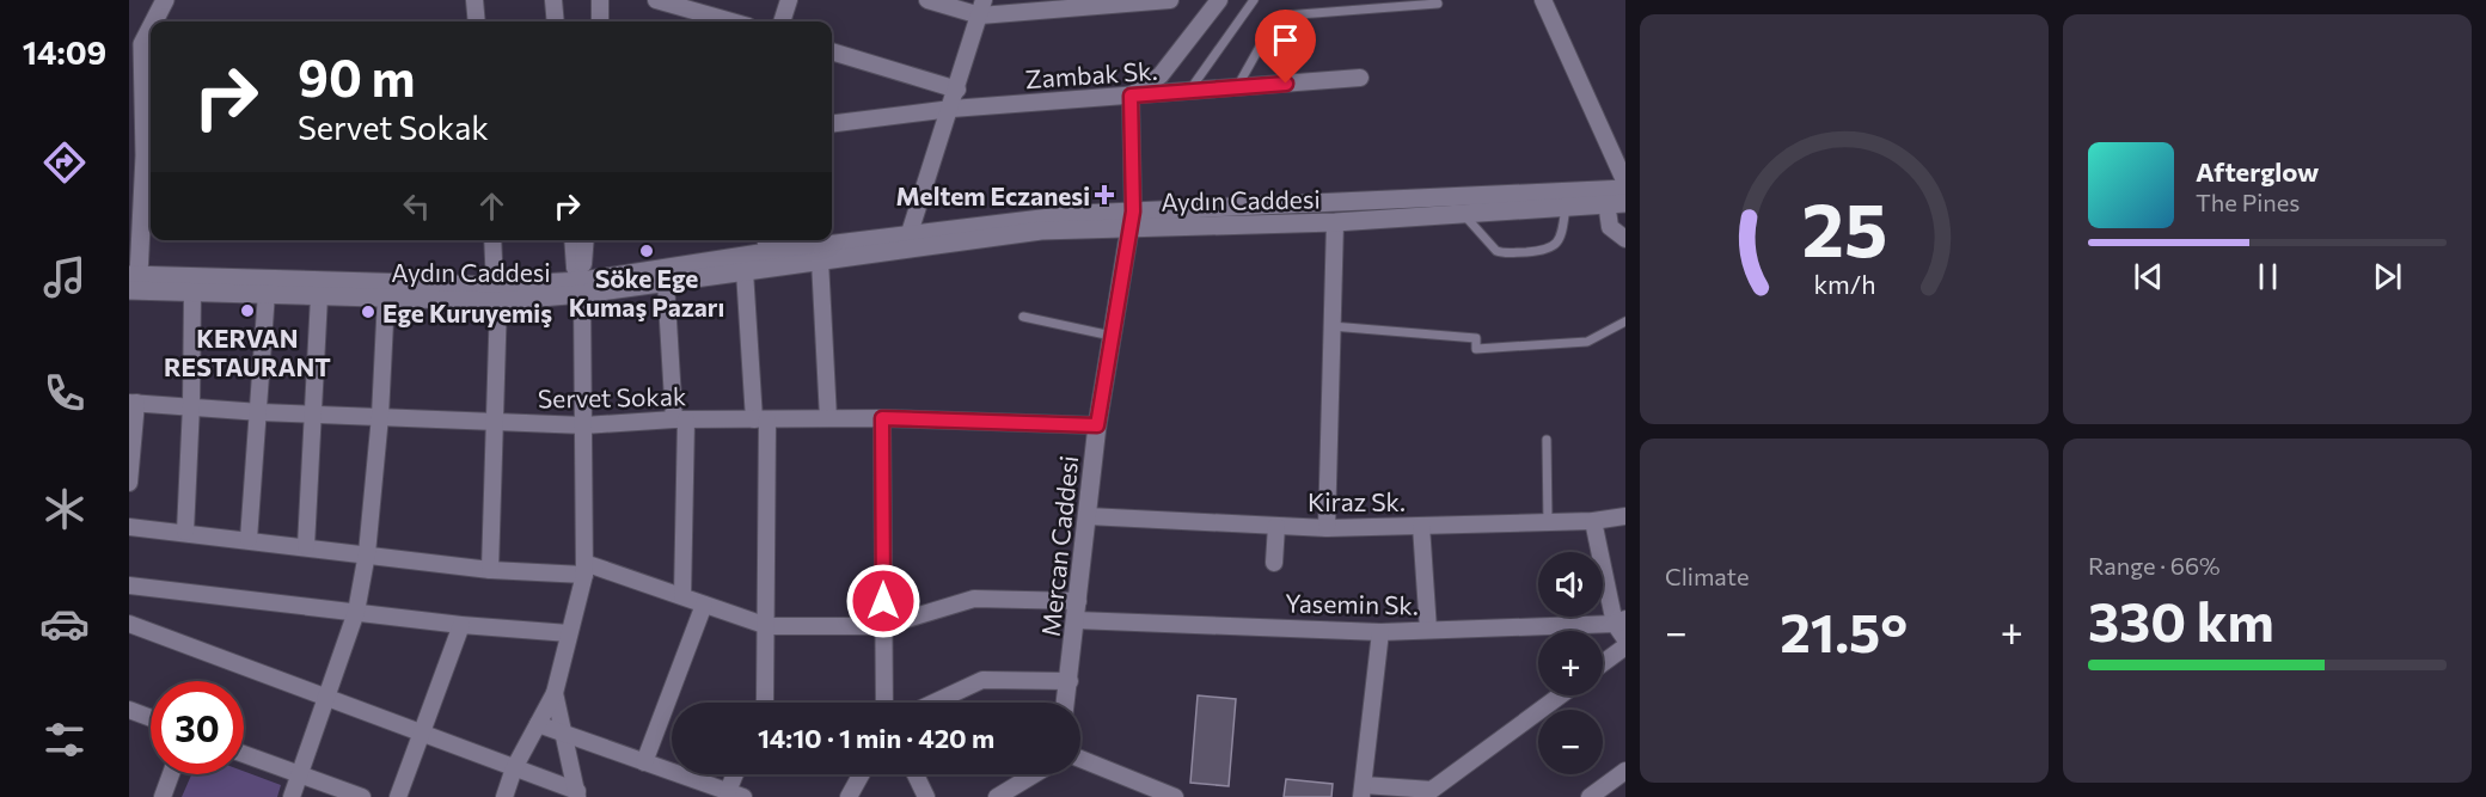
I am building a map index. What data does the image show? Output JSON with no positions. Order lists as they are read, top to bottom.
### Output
{
  "streets": {
    "main road": ["Aydın Caddesi", "Mercan Caddesi"],
    "street": [
      "Zambak Sk.",
      "Servet Sokak",
      "Kiraz Sk.",
      "Yasemin Sk."
    ]
  },
  "crossings": [
    ["Aydın Caddesi", "Mercan Caddesi"],
    ["Servet Sokak", "Mercan Caddesi"],
    ["Kiraz Sk.", "Mercan Caddesi"],
    ["Mercan Caddesi", "Yasemin Sk."]
  ],
  "places": {
    "health": ["Meltem Eczanesi"],
    "other": ["Söke Ege Kumaş Pazarı", "KERVAN RESTAURANT", "Ege Kuruyemiş"]
  },
  "page": {
    "tabs": "14:09",
    "turn": ["90 m", "Servet Sokak"],
    "song": ["Afterglow", "The Pines"],
    "tile": [
      "Climate",
      ["Range · 66%", "330 km"]
    ],
    "map_buttons": ["+", "−"],
    "heat": ["−", "21.5°", "+"],
    "limit": "30",
    "trip": "14:10 · 1 min · 420 m",
    "gauge": ["25", "km/h"]
  }
}
